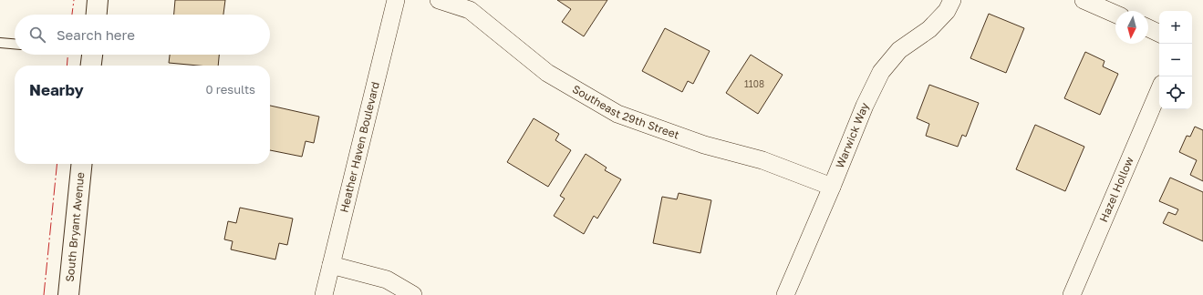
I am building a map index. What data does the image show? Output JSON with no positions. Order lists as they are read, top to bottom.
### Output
{
  "streets": {
    "street": [
      "Southeast 29th Street",
      "Warwick Way",
      "Heather Haven Boulevard",
      "Hazel Hollow",
      "South Bryant Avenue"
    ]
  },
  "crossings": [
    ["Southeast 29th Street", "Warwick Way"]
  ],
  "house_numbers": ["1108"],
  "north": "bottom",
  "page": {
    "map_buttons": ["+", "−"],
    "search": "Search here",
    "heading": ["Nearby", "0 results"]
  }
}
